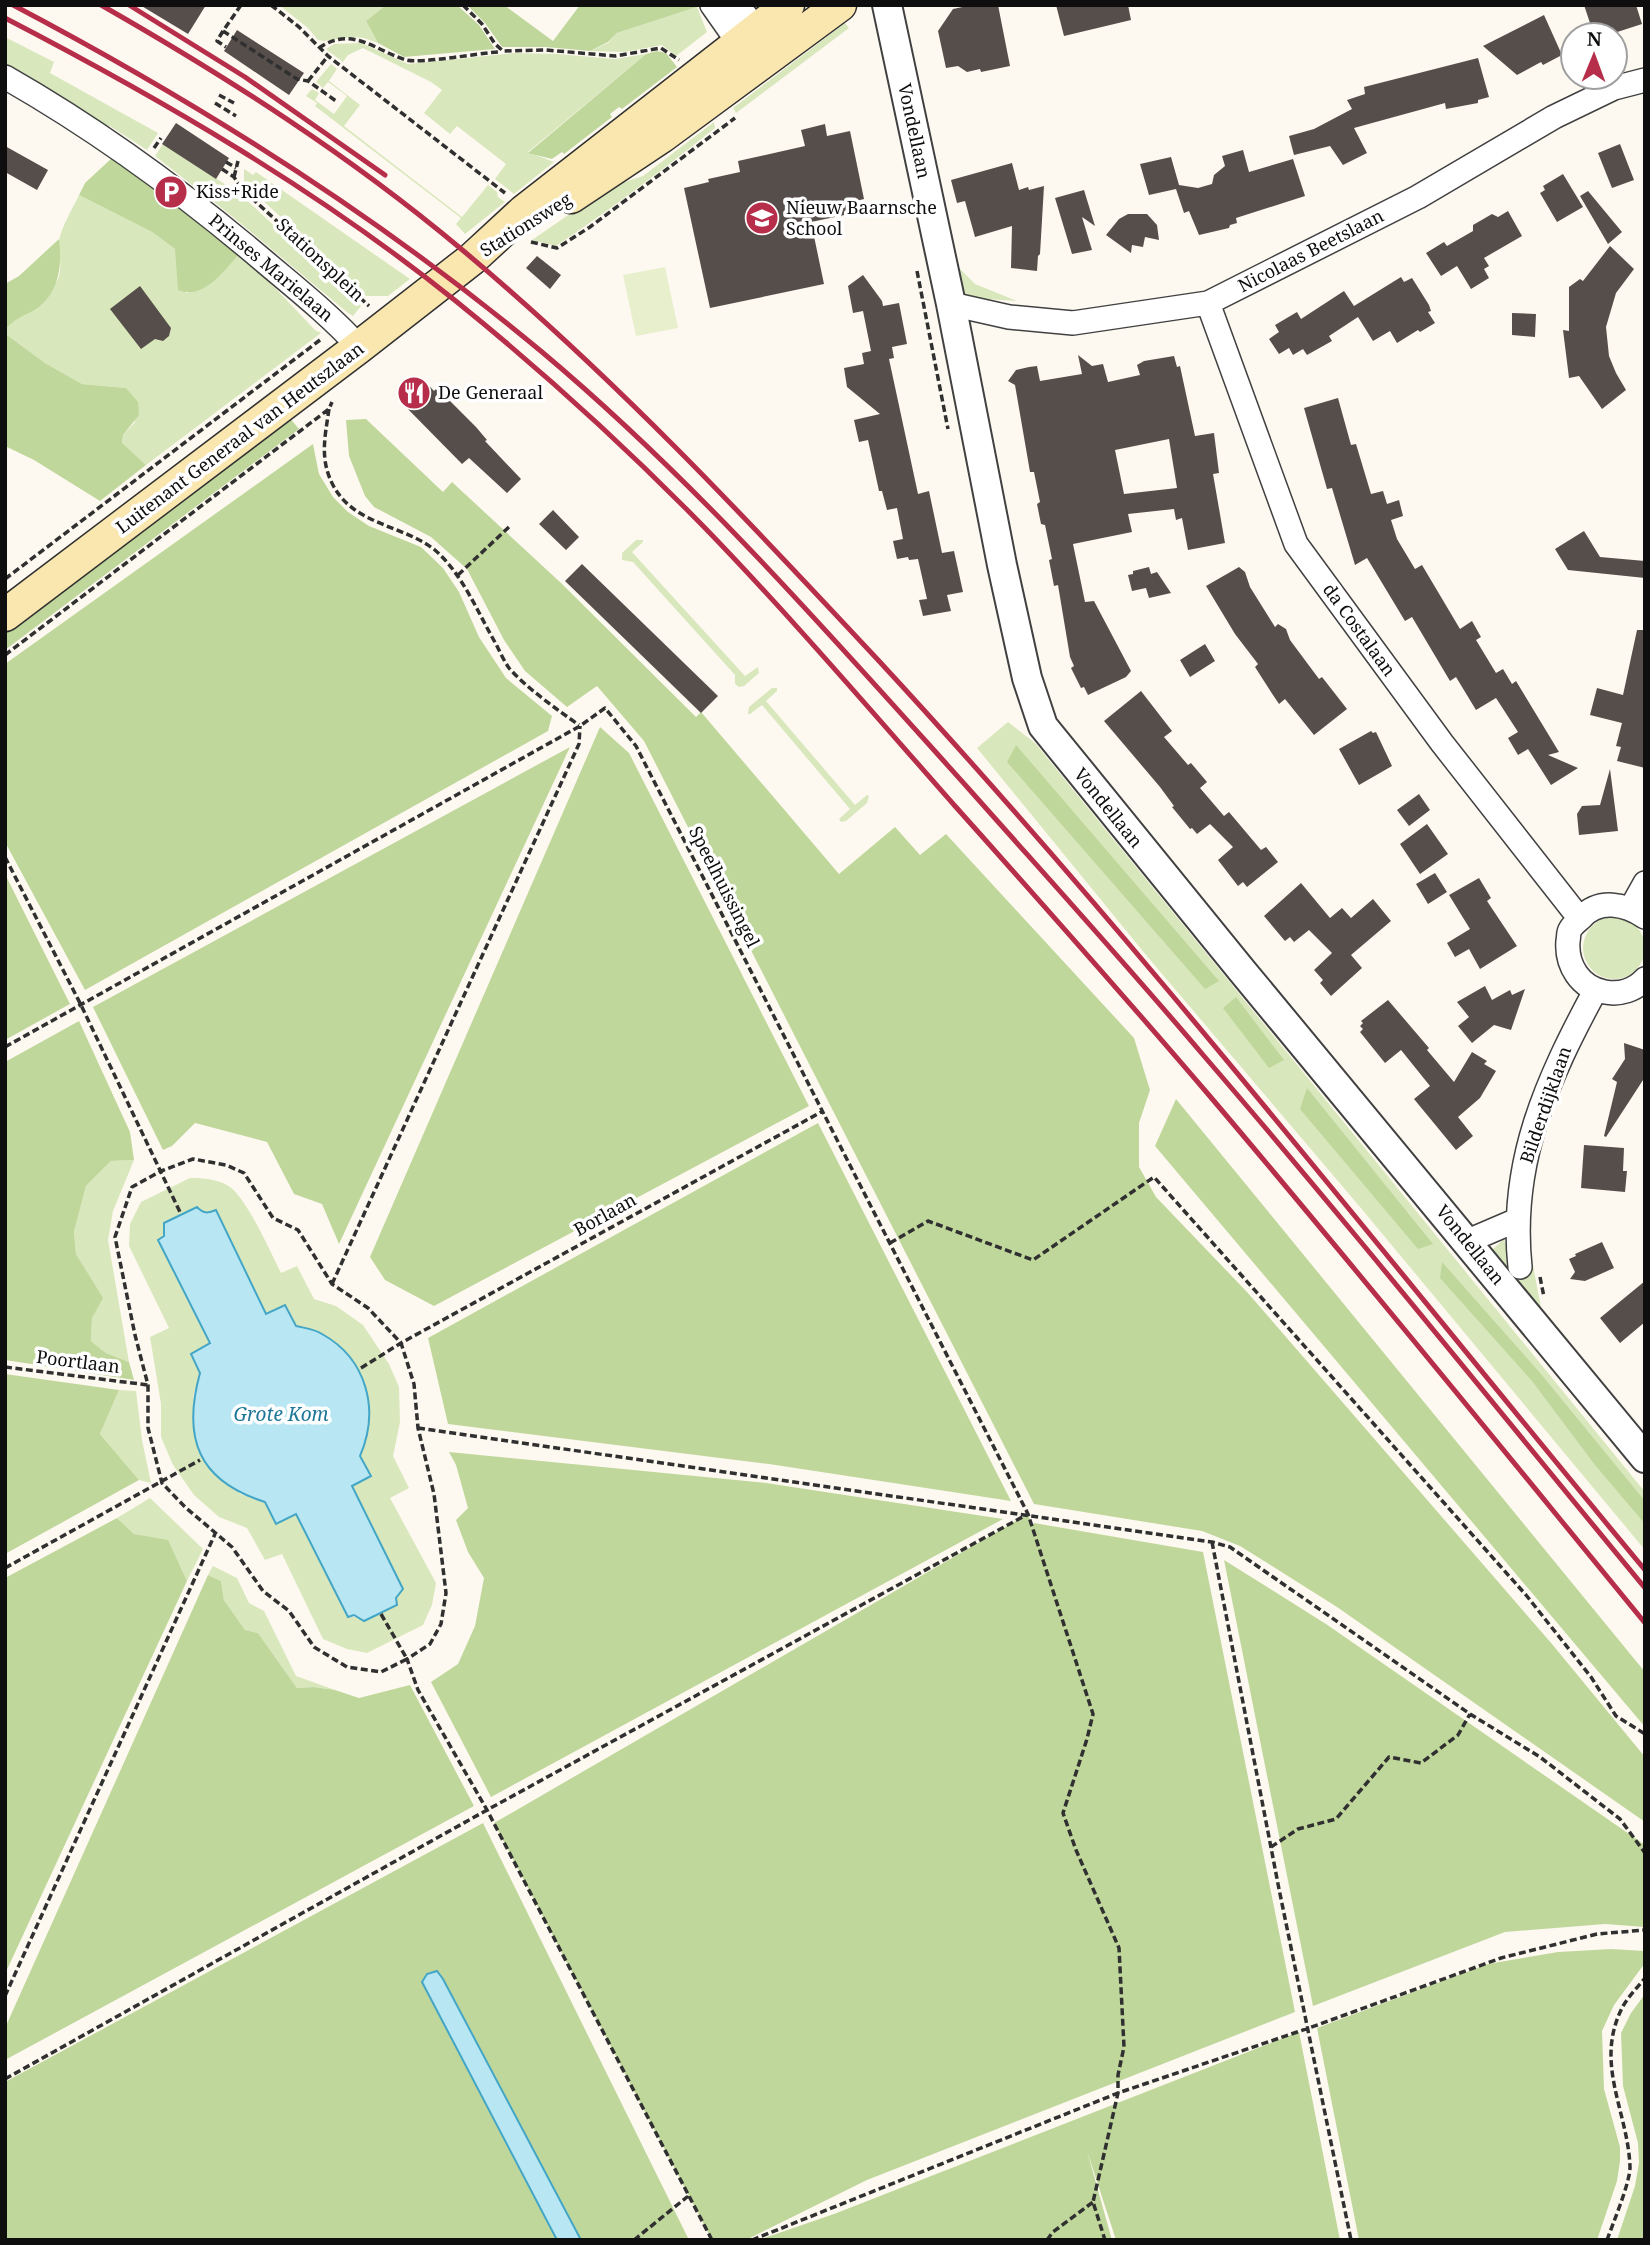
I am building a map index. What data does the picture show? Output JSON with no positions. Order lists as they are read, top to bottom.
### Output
{
  "streets": {
    "main road": ["Stationsweg", "Luitenant Generaal van Heutszlaan"],
    "street": [
      "Vondellaan",
      "Nicolaas Beetslaan",
      "Prinses Marielaan",
      "da Costalaan",
      "Bilderdijklaan"
    ],
    "path": [
      "Stationsplein",
      "Speelhuissingel",
      "Borlaan",
      "Poortlaan"
    ]
  },
  "crossings": [
    ["Vondellaan", "Nicolaas Beetslaan"],
    ["Stationsweg", "Luitenant Generaal van Heutszlaan"],
    ["Nicolaas Beetslaan", "da Costalaan"],
    ["Prinses Marielaan", "Luitenant Generaal van Heutszlaan"],
    ["Speelhuissingel", "Borlaan"]
  ],
  "water": ["Grote Kom"],
  "places": {
    "parking": ["Kiss+Ride"],
    "school or university": ["Nieuw Baarnsche School"],
    "restaurant": ["De Generaal"]
  },
  "north": "top"
}
